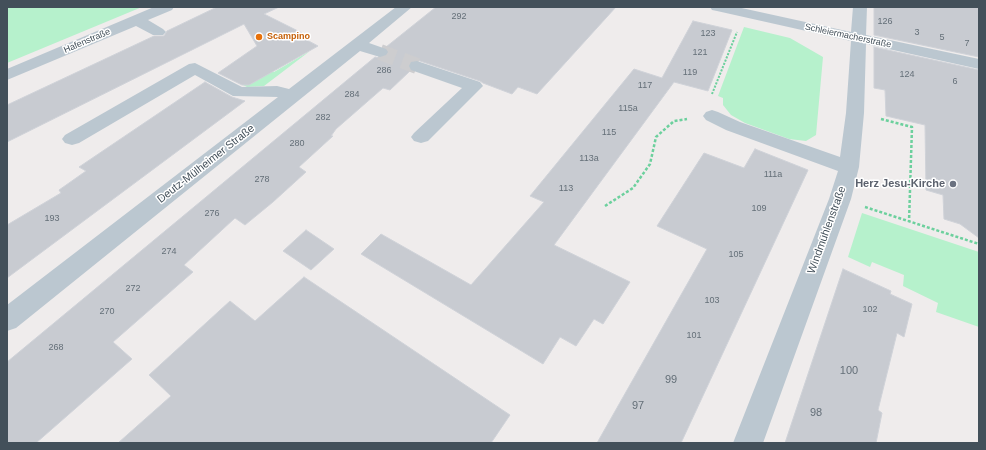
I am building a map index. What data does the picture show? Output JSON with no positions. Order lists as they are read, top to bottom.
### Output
{
  "streets": {
    "street": [
      "Schleiermacherstraße",
      "Hafenstraße",
      "Deutz-Mülheimer Straße",
      "Windmühlenstraße"
    ]
  },
  "crossings": [
    ["Schleiermacherstraße", "Windmühlenstraße"]
  ],
  "places": ["Scampino", "Herz Jesu-Kirche"],
  "house_numbers": [
    "292",
    "126",
    "3",
    "123",
    "5",
    "7",
    "121",
    "286",
    "119",
    "124",
    "6",
    "117",
    "284",
    "115a",
    "282",
    "115",
    "280",
    "113a",
    "111a",
    "278",
    "113",
    "109",
    "276",
    "193",
    "274",
    "105",
    "272",
    "103",
    "102",
    "270",
    "101",
    "268",
    "100",
    "99",
    "97",
    "98"
  ]
}
